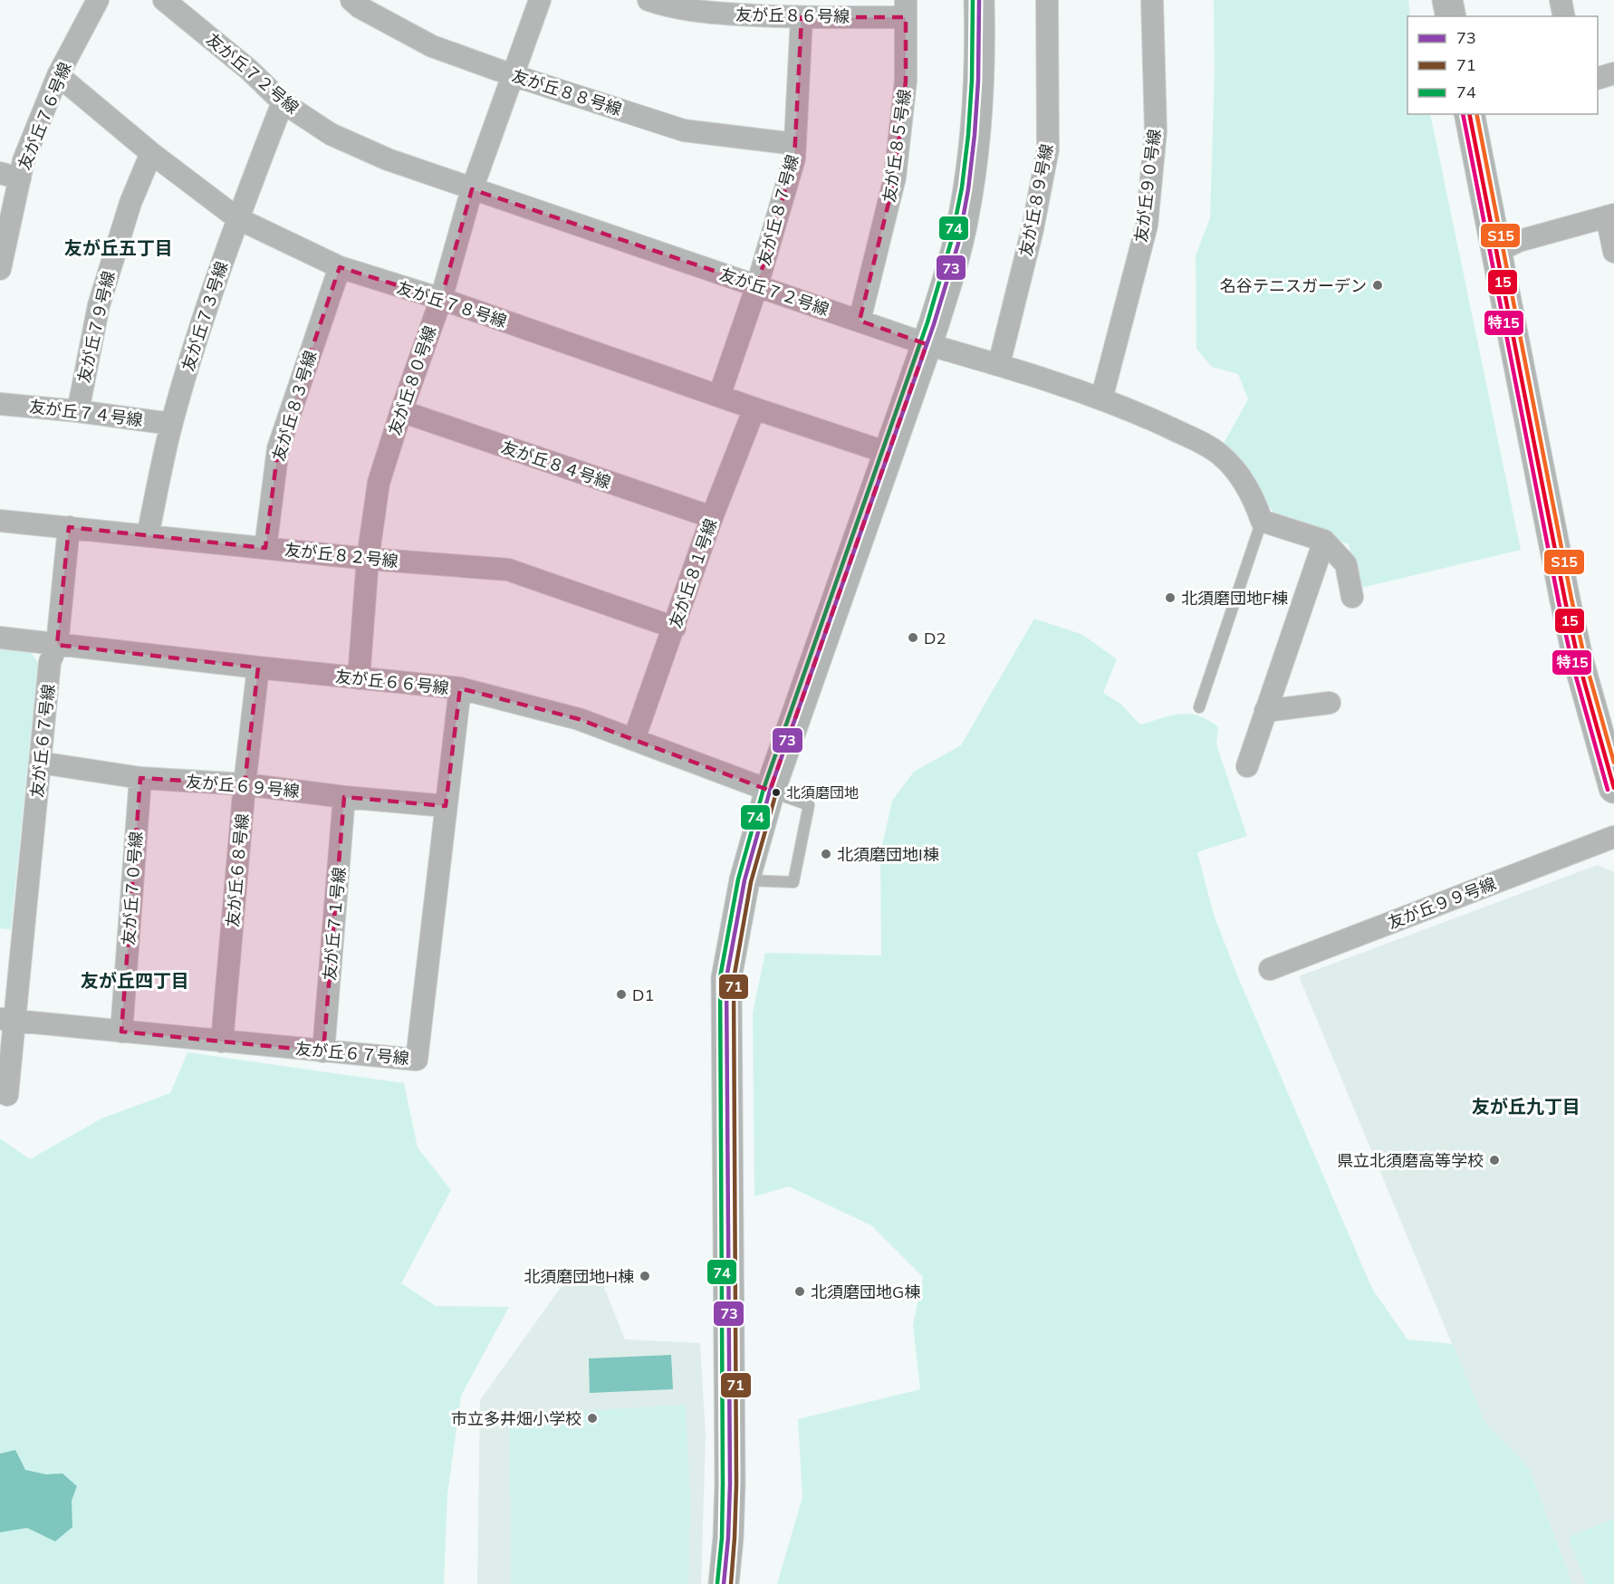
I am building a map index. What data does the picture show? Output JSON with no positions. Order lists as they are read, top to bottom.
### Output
{
  "streets": {
    "street": [
      "友が丘８６号線",
      "友が丘７２号線",
      "友が丘８８号線",
      "友が丘７６号線",
      "友が丘８５号線",
      "友が丘９０号線",
      "友が丘８９号線",
      "友が丘８７号線",
      "友が丘７８号線",
      "友が丘７３号線",
      "友が丘７９号線",
      "友が丘８０号線",
      "友が丘８３号線",
      "友が丘７４号線",
      "友が丘８４号線",
      "友が丘８２号線",
      "友が丘８１号線",
      "友が丘６６号線",
      "友が丘６７号線",
      "友が丘６９号線",
      "友が丘６８号線",
      "友が丘７０号線",
      "友が丘９９号線",
      "友が丘７１号線"
    ]
  },
  "crossings": [
    ["友が丘８６号線", "友が丘８５号線"],
    ["友が丘８６号線", "友が丘８７号線"],
    ["友が丘７２号線", "友が丘８５号線"],
    ["友が丘７２号線", "友が丘９０号線"],
    ["友が丘７２号線", "友が丘８９号線"],
    ["友が丘７２号線", "友が丘８７号線"],
    ["友が丘７２号線", "友が丘７３号線"],
    ["友が丘７２号線", "友が丘８０号線"],
    ["友が丘８８号線", "友が丘８７号線"],
    ["友が丘８８号線", "友が丘８０号線"],
    ["友が丘７６号線", "友が丘７８号線"],
    ["友が丘８７号線", "友が丘７８号線"],
    ["友が丘７８号線", "友が丘７３号線"],
    ["友が丘７８号線", "友が丘７９号線"],
    ["友が丘７８号線", "友が丘８０号線"],
    ["友が丘７８号線", "友が丘８３号線"],
    ["友が丘７８号線", "友が丘８１号線"],
    ["友が丘７３号線", "友が丘７４号線"],
    ["友が丘７３号線", "友が丘８２号線"],
    ["友が丘７９号線", "友が丘７４号線"],
    ["友が丘８０号線", "友が丘８４号線"],
    ["友が丘８０号線", "友が丘８２号線"],
    ["友が丘８０号線", "友が丘６６号線"],
    ["友が丘８３号線", "友が丘８２号線"],
    ["友が丘８４号線", "友が丘８１号線"],
    ["友が丘８２号線", "友が丘８１号線"],
    ["友が丘８２号線", "友が丘６７号線"],
    ["友が丘８１号線", "友が丘６６号線"],
    ["友が丘６６号線", "友が丘６７号線"],
    ["友が丘６６号線", "友が丘６８号線"],
    ["友が丘６７号線", "友が丘６９号線"],
    ["友が丘６７号線", "友が丘６８号線"],
    ["友が丘６７号線", "友が丘７０号線"],
    ["友が丘６７号線", "友が丘７１号線"],
    ["友が丘６９号線", "友が丘６８号線"],
    ["友が丘６９号線", "友が丘７０号線"],
    ["友が丘６９号線", "友が丘７１号線"]
  ],
  "districts": ["友が丘五丁目", "友が丘四丁目", "友が丘九丁目"],
  "places": [
    "名谷テニスガーデン",
    "北須磨団地F棟",
    "D2",
    "北須磨団地",
    "北須磨団地I棟",
    "D1",
    "県立北須磨高等学校",
    "北須磨団地H棟",
    "北須磨団地G棟",
    "市立多井畑小学校"
  ],
  "lines": [
    "transit line 73",
    "transit line 74",
    "transit line 15",
    "transit line 特15",
    "transit line S15",
    "transit line 71"
  ],
  "legend": ["73", "71", "74"]
}
